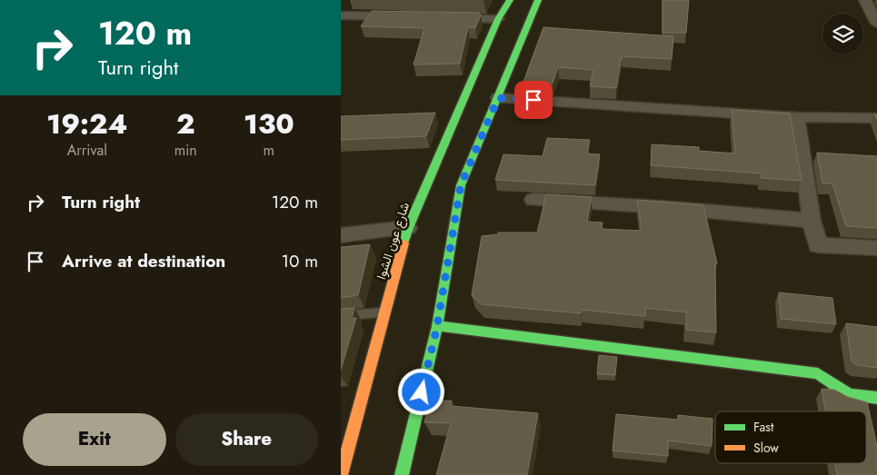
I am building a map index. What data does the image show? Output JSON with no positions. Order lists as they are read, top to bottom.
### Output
{
  "streets": {
    "main road": ["شارع عون الشوا"]
  },
  "legend": ["Fast", "Slow"],
  "page": {
    "turn": ["120 m", "Turn right"],
    "eta": [
      "19:24",
      "Arrival",
      "2",
      "min",
      "130",
      "m"
    ],
    "list": [
      {
        "name": "Turn right",
        "value": "120 m"
      },
      {
        "name": "Arrive at destination",
        "value": "10 m"
      }
    ],
    "buttons": ["Exit", "Share"]
  }
}
